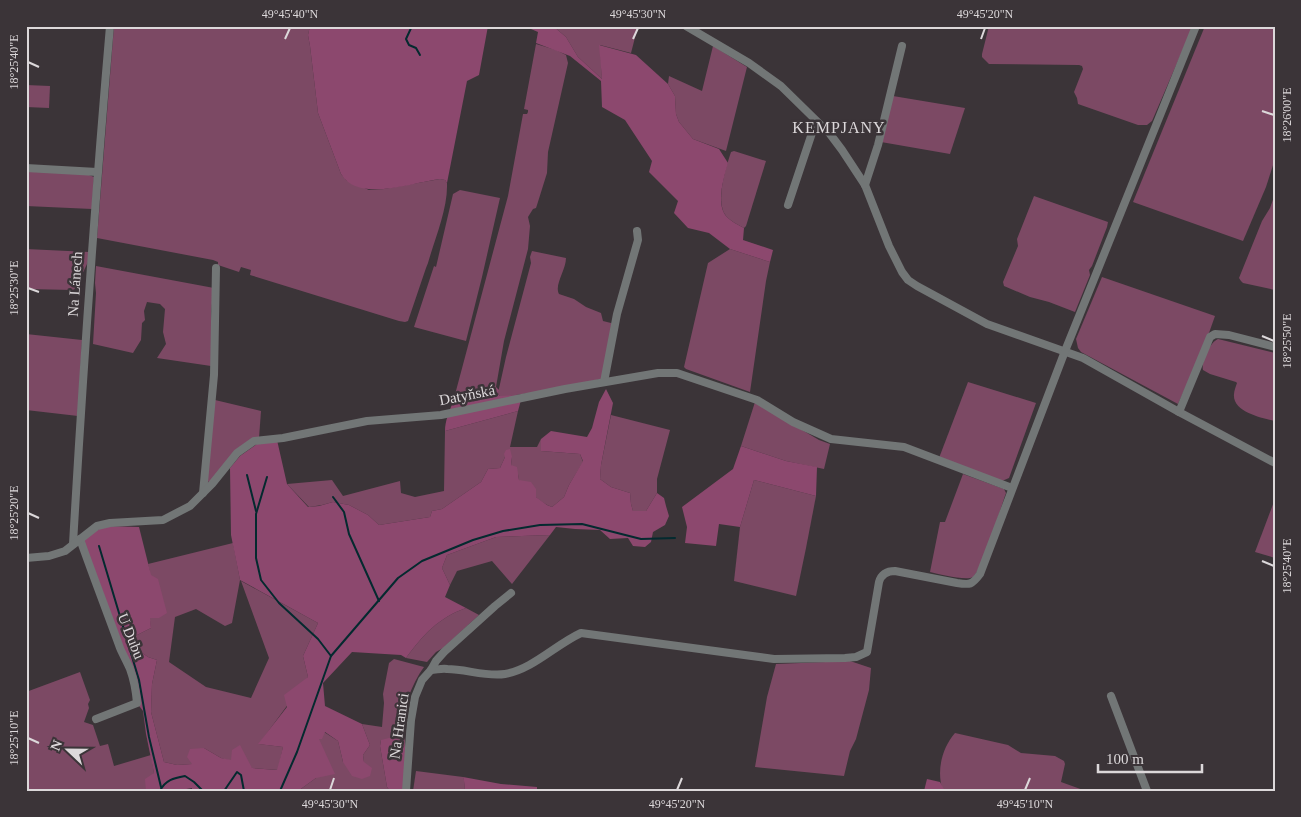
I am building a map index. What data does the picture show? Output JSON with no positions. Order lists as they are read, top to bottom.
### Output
{
  "streets": {
    "street": [
      "Na Lánech",
      "Datyňská",
      "U Dubu",
      "Na Hranici"
    ]
  },
  "crossings": [
    ["Na Lánech", "Datyňská"],
    ["Na Lánech", "U Dubu"],
    ["Datyňská", "U Dubu"]
  ],
  "districts": ["KEMPJANY"],
  "scale_bar": "100 m",
  "north": "left",
  "coordinates": [
    "49°45'40\"N",
    "49°45'30\"N",
    "49°45'20\"N",
    "18°25'40\"E",
    "18°26'00\"E",
    "18°25'30\"E",
    "18°25'50\"E",
    "18°25'20\"E",
    "18°25'10\"E",
    "49°45'10\"N"
  ]
}
